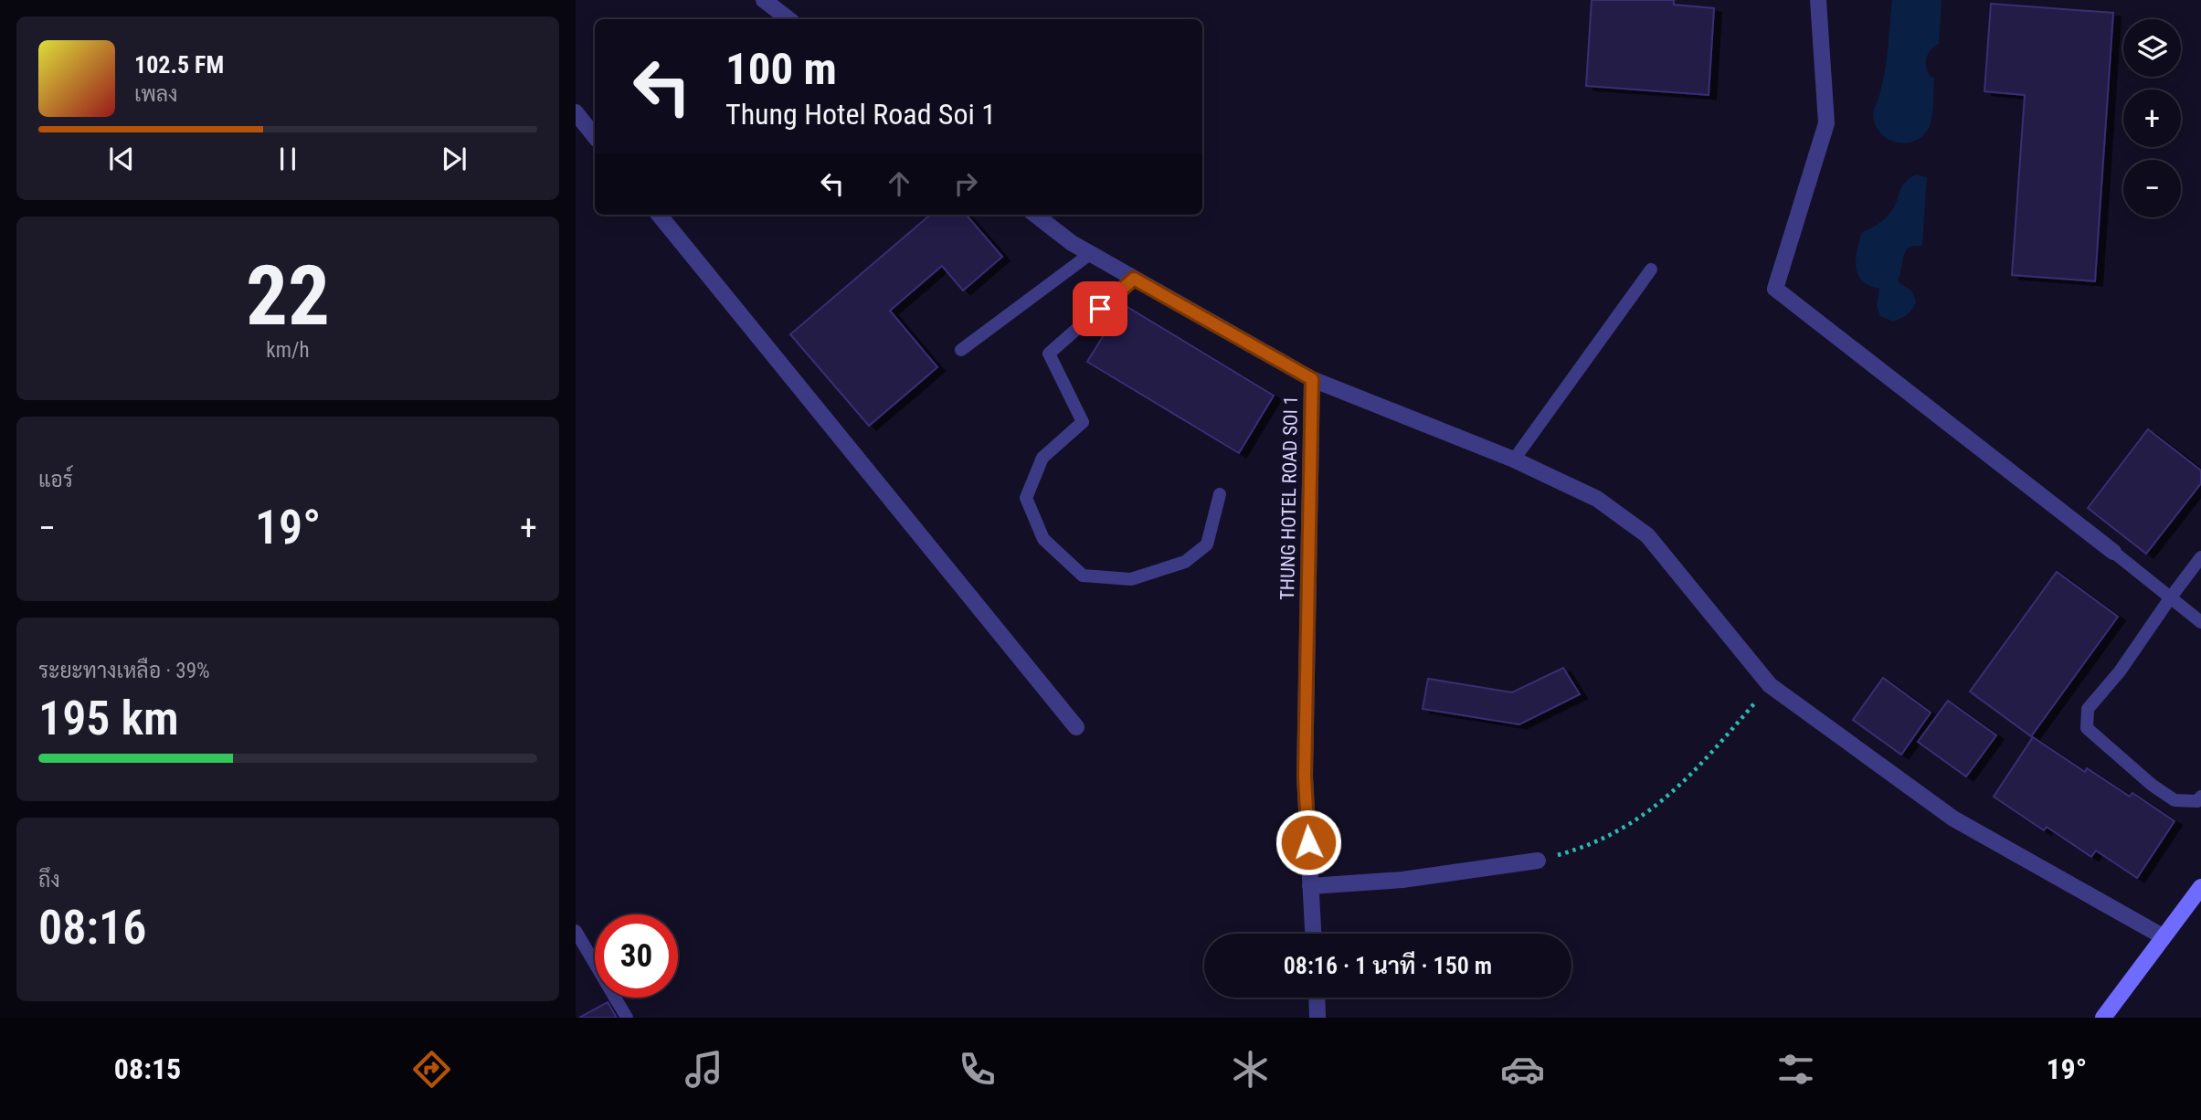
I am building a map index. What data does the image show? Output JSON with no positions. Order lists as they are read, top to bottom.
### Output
{
  "streets": {
    "street": ["THUNG HOTEL ROAD SOI 1"]
  },
  "page": {
    "map_buttons": ["+", "−"],
    "turn": ["100 m", "Thung Hotel Road Soi 1"],
    "song": ["102.5 FM", "เพลง"],
    "tile": [
      ["22", "km/h"],
      "แอร์",
      ["ระยะทางเหลือ · 39%", "195 km"],
      ["ถึง", "08:16"]
    ],
    "heat": ["−", "19°", "+"],
    "limit": "30",
    "trip": "08:16 · 1 นาที · 150 m",
    "tabs": ["08:15", "19°"]
  }
}
